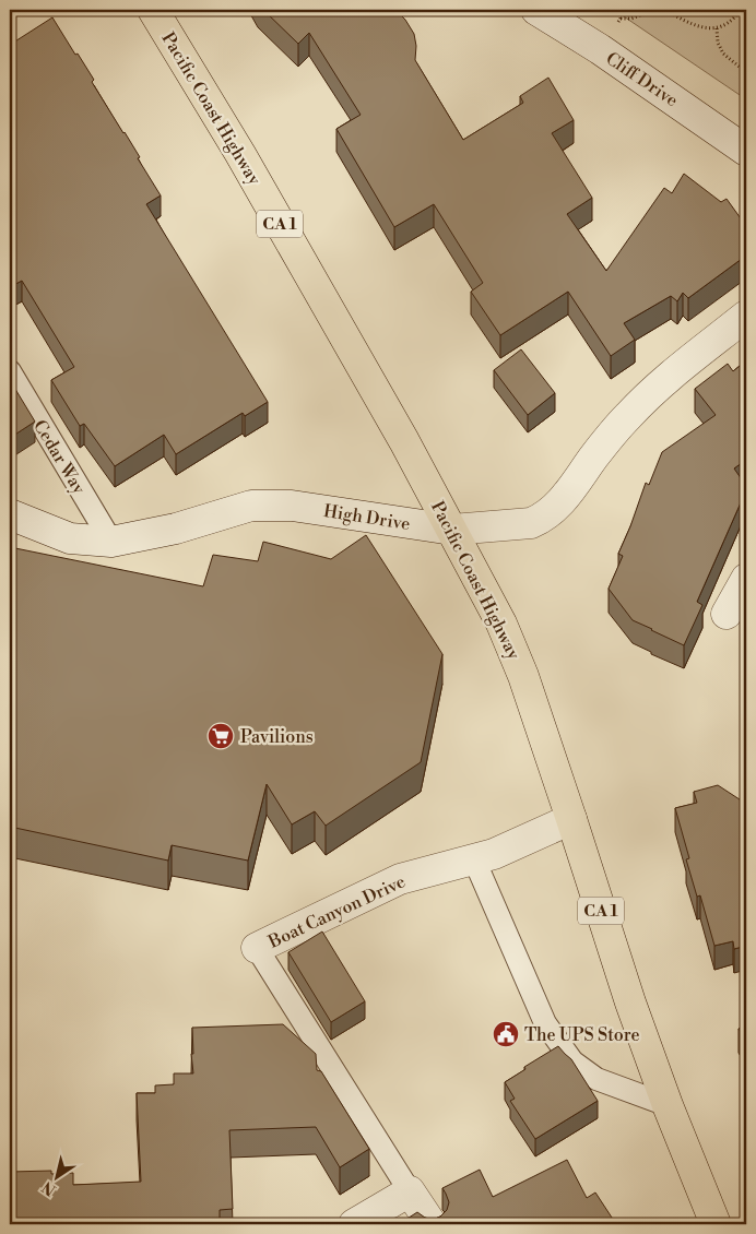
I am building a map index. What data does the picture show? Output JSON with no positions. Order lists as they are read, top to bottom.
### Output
{
  "streets": {
    "highway": ["Pacific Coast Highway", "CA 1"],
    "street": ["Cliff Drive", "High Drive", "Boat Canyon Drive"],
    "lane": ["Cedar Way"]
  },
  "crossings": [
    ["Pacific Coast Highway", "High Drive"],
    ["Pacific Coast Highway", "Boat Canyon Drive"],
    ["Cedar Way", "High Drive"]
  ],
  "places": {
    "supermarket": ["Pavilions"],
    "public building": ["The UPS Store"]
  },
  "north": "bottom left"
}
